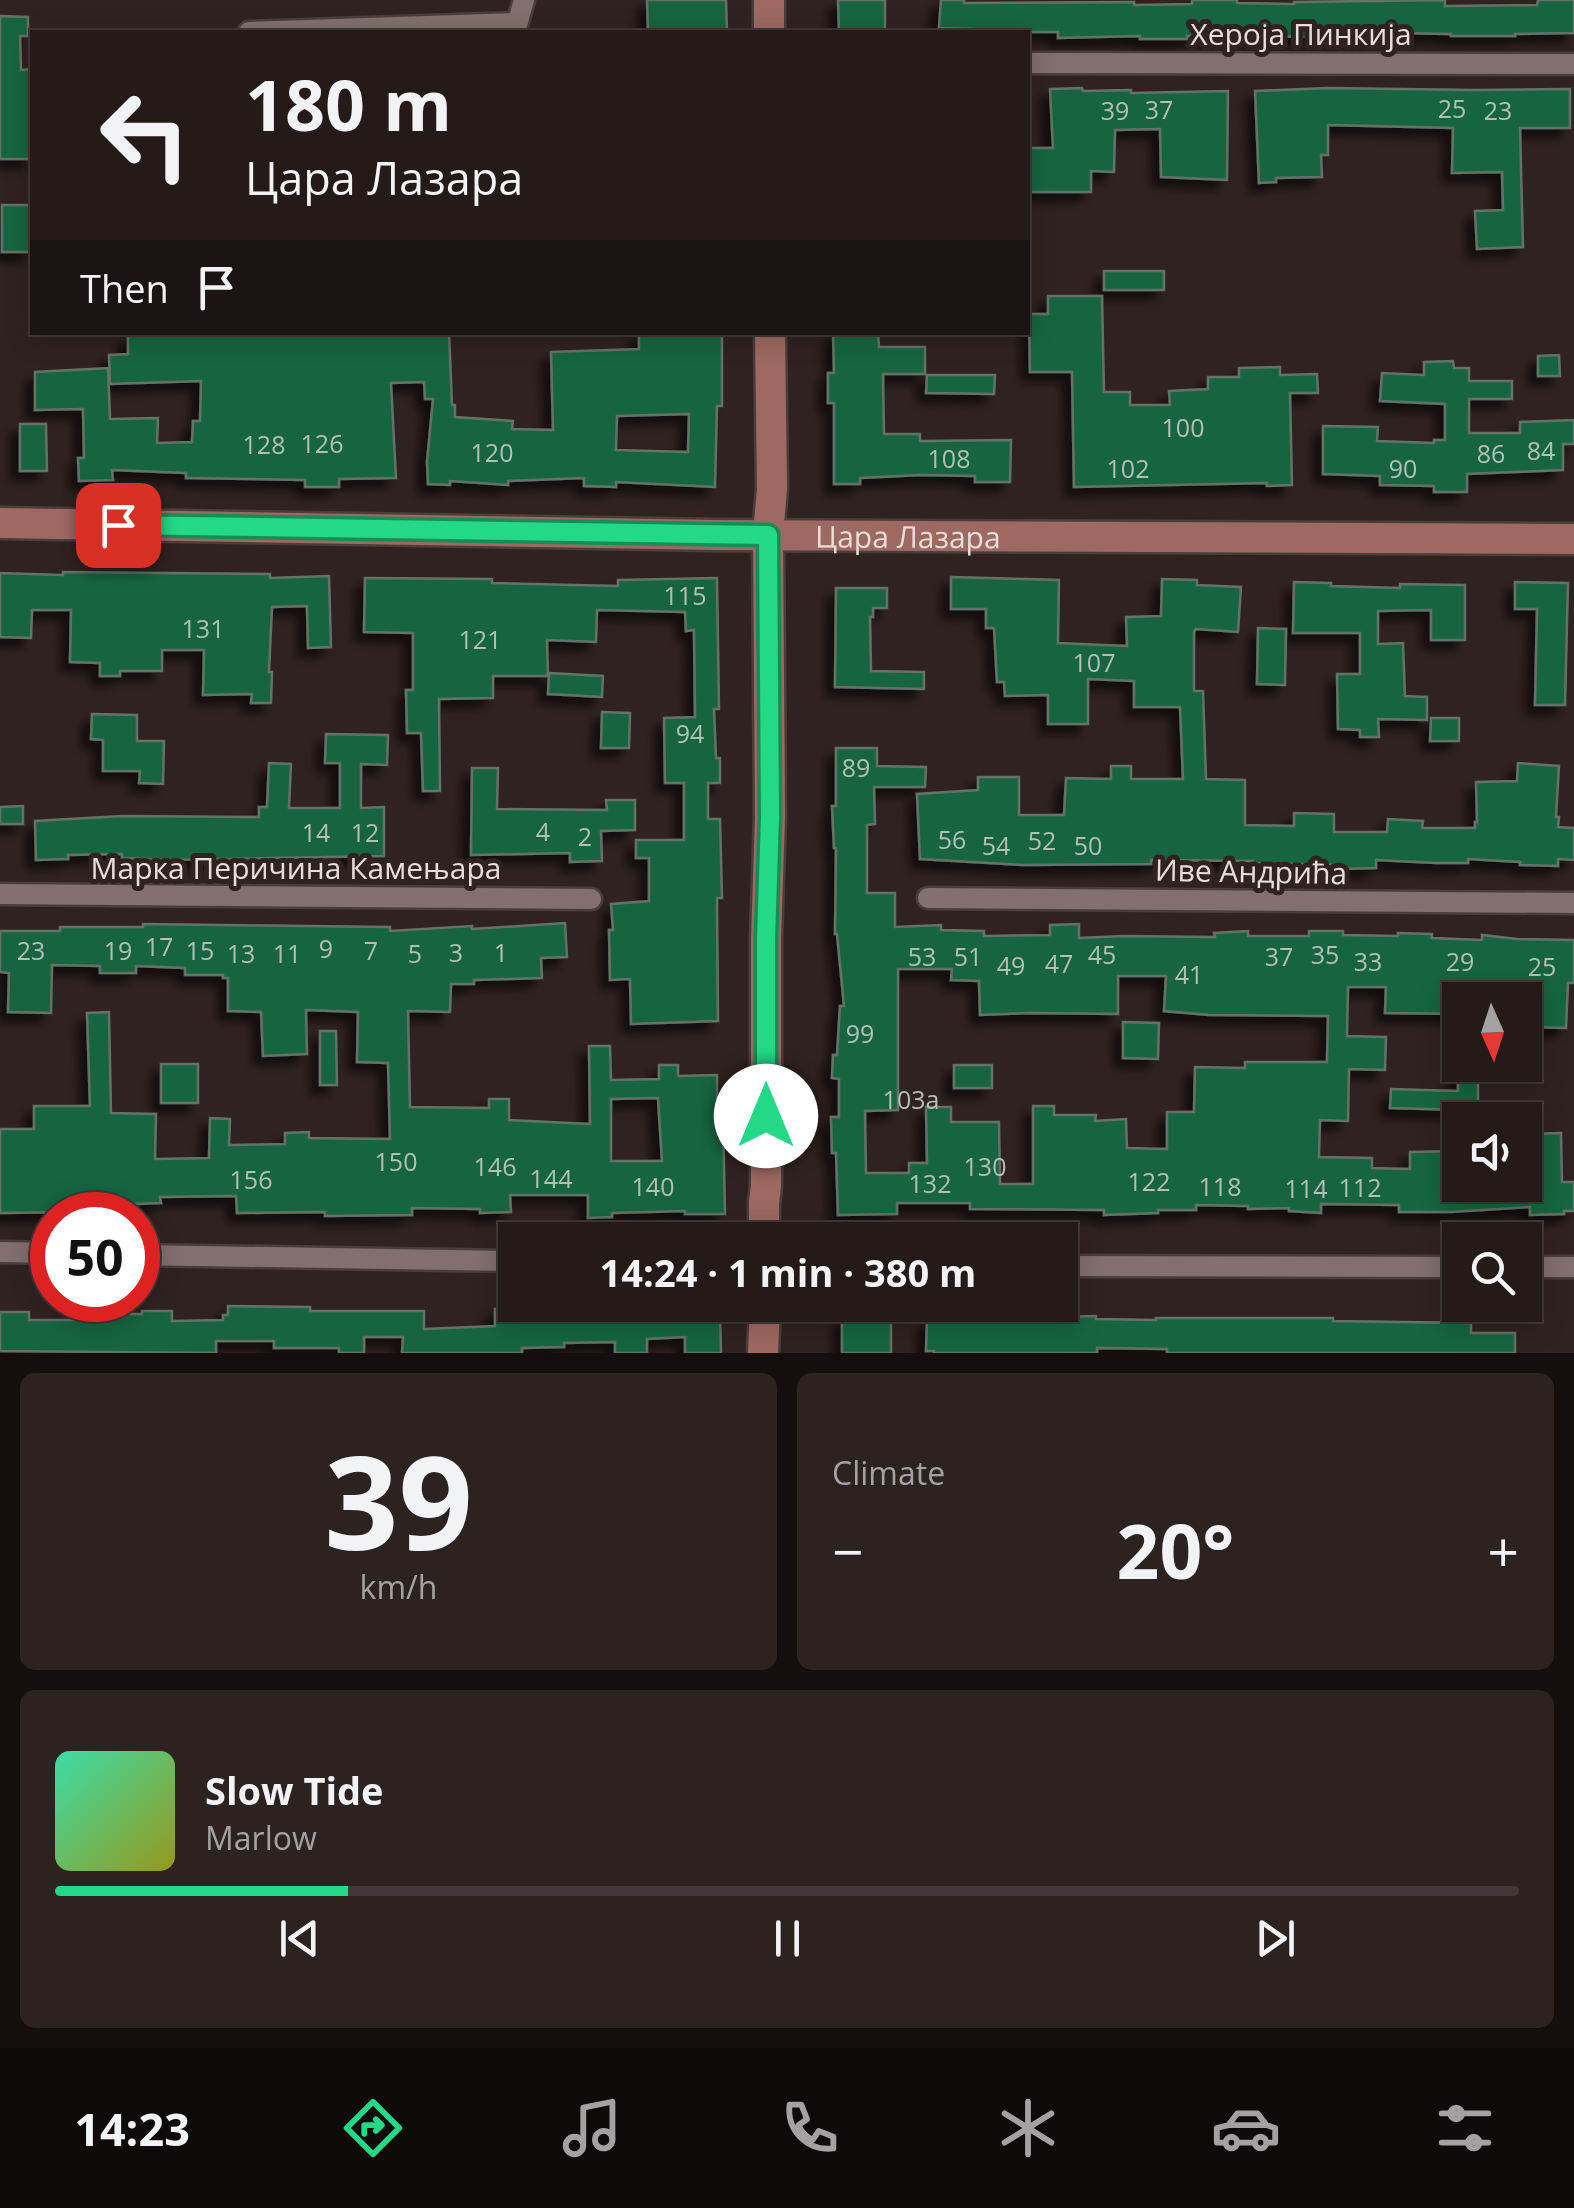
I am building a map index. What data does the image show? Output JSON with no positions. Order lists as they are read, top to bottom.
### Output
{
  "streets": {
    "main road": ["Цара Лазара"],
    "street": ["Хероја Пинкија", "Марка Перичина Камењара", "Иве Андрића"]
  },
  "house_numbers": [
    "25",
    "37",
    "39",
    "23",
    "100",
    "126",
    "128",
    "84",
    "120",
    "86",
    "108",
    "102",
    "90",
    "115",
    "131",
    "121",
    "107",
    "94",
    "89",
    "4",
    "14",
    "12",
    "2",
    "56",
    "52",
    "54",
    "50",
    "17",
    "9",
    "23",
    "19",
    "15",
    "7",
    "3",
    "1",
    "13",
    "11",
    "5",
    "45",
    "35",
    "53",
    "51",
    "37",
    "33",
    "29",
    "47",
    "49",
    "25",
    "41",
    "99",
    "103a",
    "150",
    "146",
    "130",
    "144",
    "156",
    "122",
    "132",
    "140",
    "118",
    "112",
    "114"
  ],
  "north": "bottom",
  "page": {
    "turn": ["180 m", "Цара Лазара"],
    "then": "Then",
    "limit": "50",
    "trip": "14:24 · 1 min · 380 m",
    "tile": [
      ["39", "km/h"],
      "Climate"
    ],
    "heat": ["−", "20°", "+"],
    "song": ["Slow Tide", "Marlow"],
    "tabs": "14:23"
  }
}
